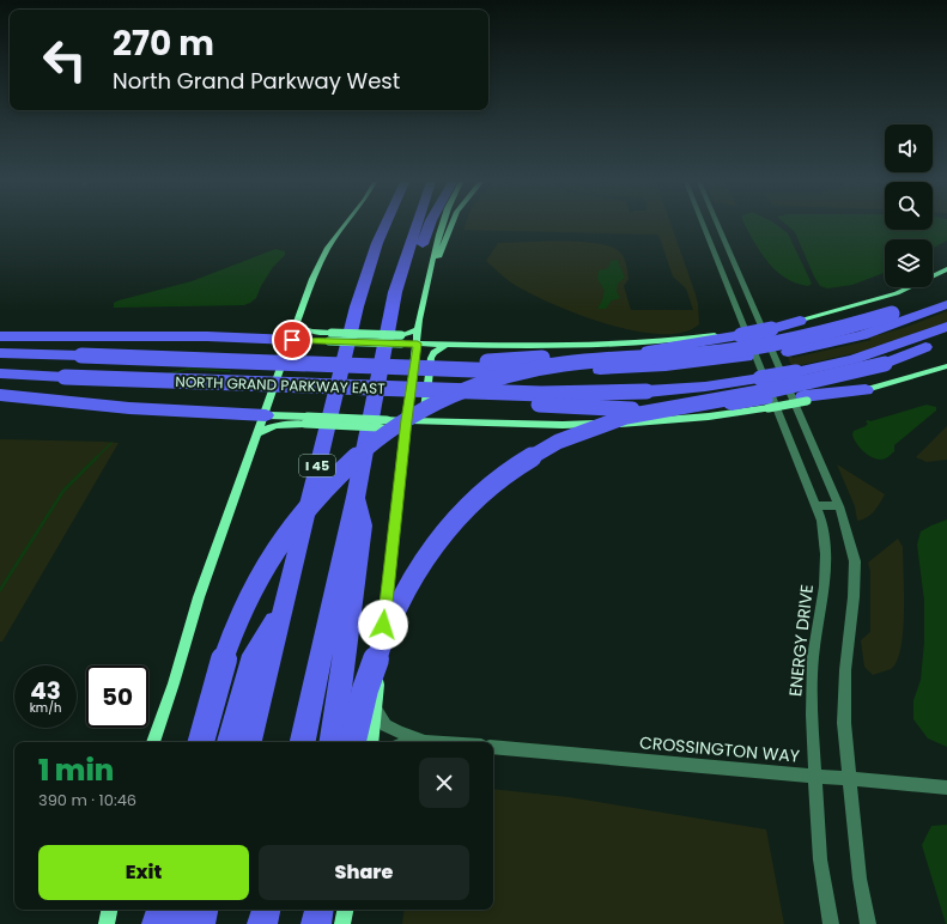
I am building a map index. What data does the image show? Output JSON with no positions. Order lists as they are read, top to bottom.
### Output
{
  "streets": {
    "highway": ["NORTH GRAND PARKWAY EAST", "I 45"],
    "street": ["ENERGY DRIVE", "CROSSINGTON WAY"]
  },
  "crossings": [
    ["ENERGY DRIVE", "CROSSINGTON WAY"]
  ],
  "page": {
    "turn": ["270 m", "North Grand Parkway West"],
    "speed": "43 km/h",
    "limit": "50",
    "heading": ["1 min", "390 m · 10:46"],
    "buttons": ["Exit", "Share"]
  }
}
